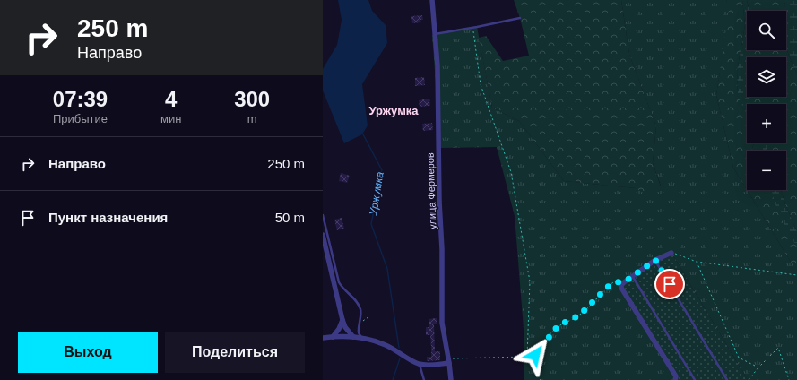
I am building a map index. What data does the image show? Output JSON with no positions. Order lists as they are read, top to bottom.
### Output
{
  "streets": {
    "street": ["улица Фермеров"]
  },
  "districts": ["Уржумка"],
  "water": ["Уржумка"],
  "page": {
    "turn": ["250 m", "Направо"],
    "map_buttons": ["+", "−"],
    "eta": [
      "07:39",
      "Прибытие",
      "4",
      "мин",
      "300",
      "m"
    ],
    "list": [
      {
        "name": "Направо",
        "value": "250 m"
      },
      {
        "name": "Пункт назначения",
        "value": "50 m"
      }
    ],
    "buttons": ["Выход", "Поделиться"]
  }
}
